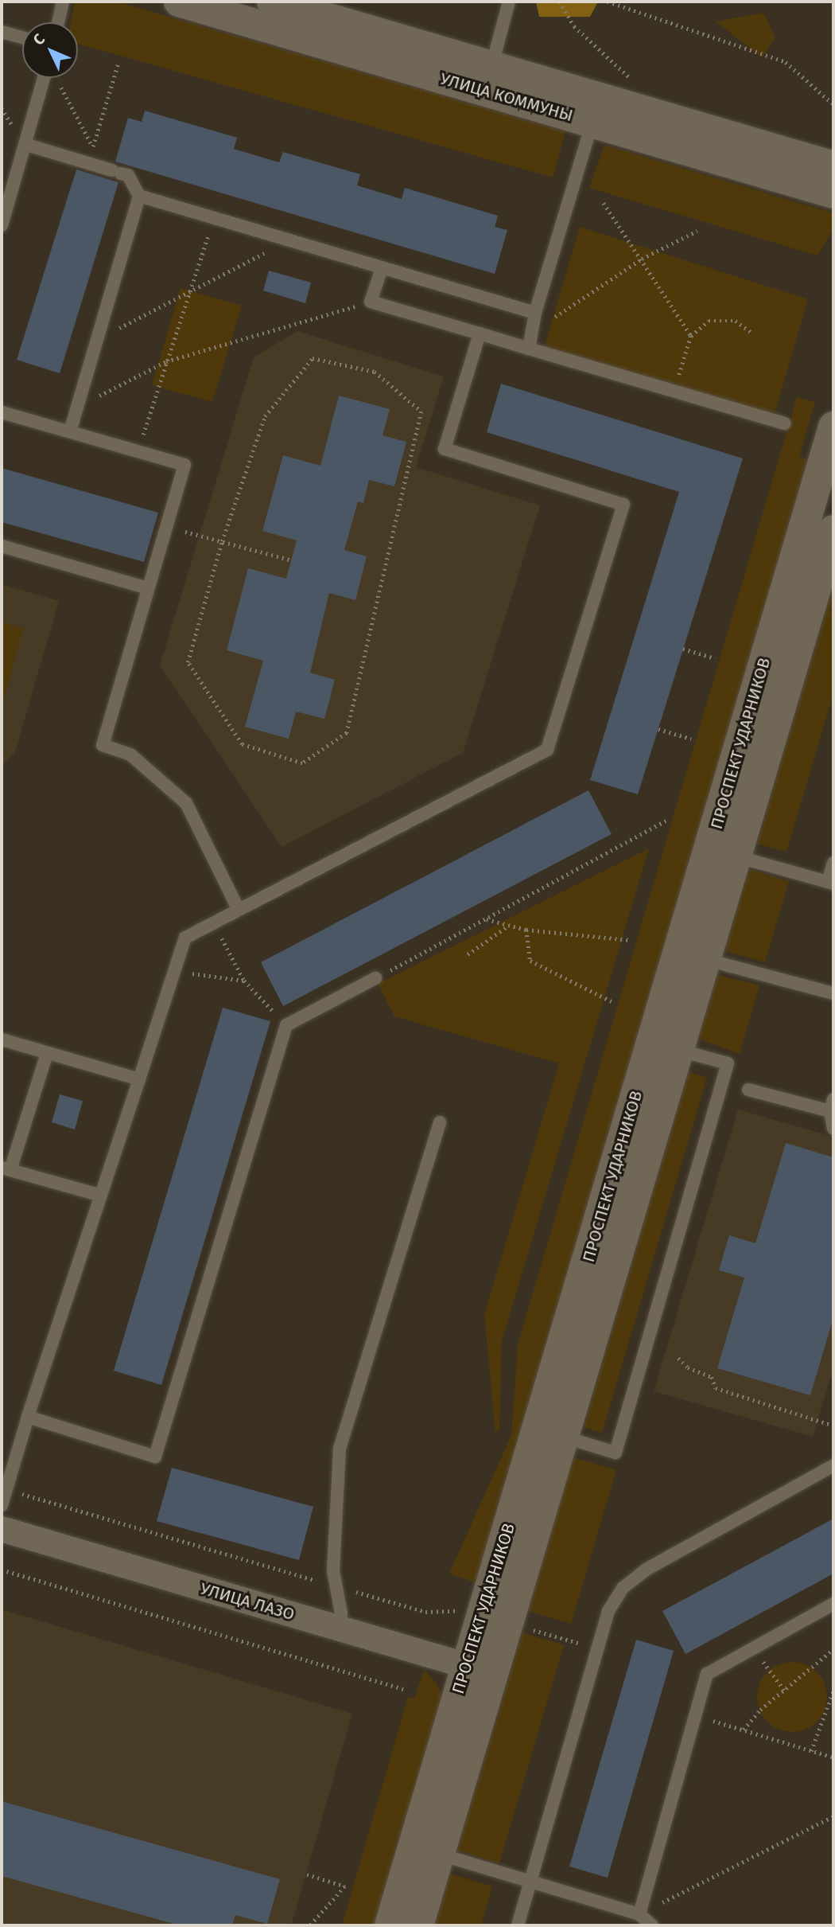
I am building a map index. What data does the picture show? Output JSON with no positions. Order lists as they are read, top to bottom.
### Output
{
  "streets": {
    "street": ["УЛИЦА КОММУНЫ", "ПРОСПЕКТ УДАРНИКОВ", "УЛИЦА ЛАЗО"]
  },
  "crossings": [
    ["ПРОСПЕКТ УДАРНИКОВ", "УЛИЦА ЛАЗО"]
  ],
  "north": "top left"
}
